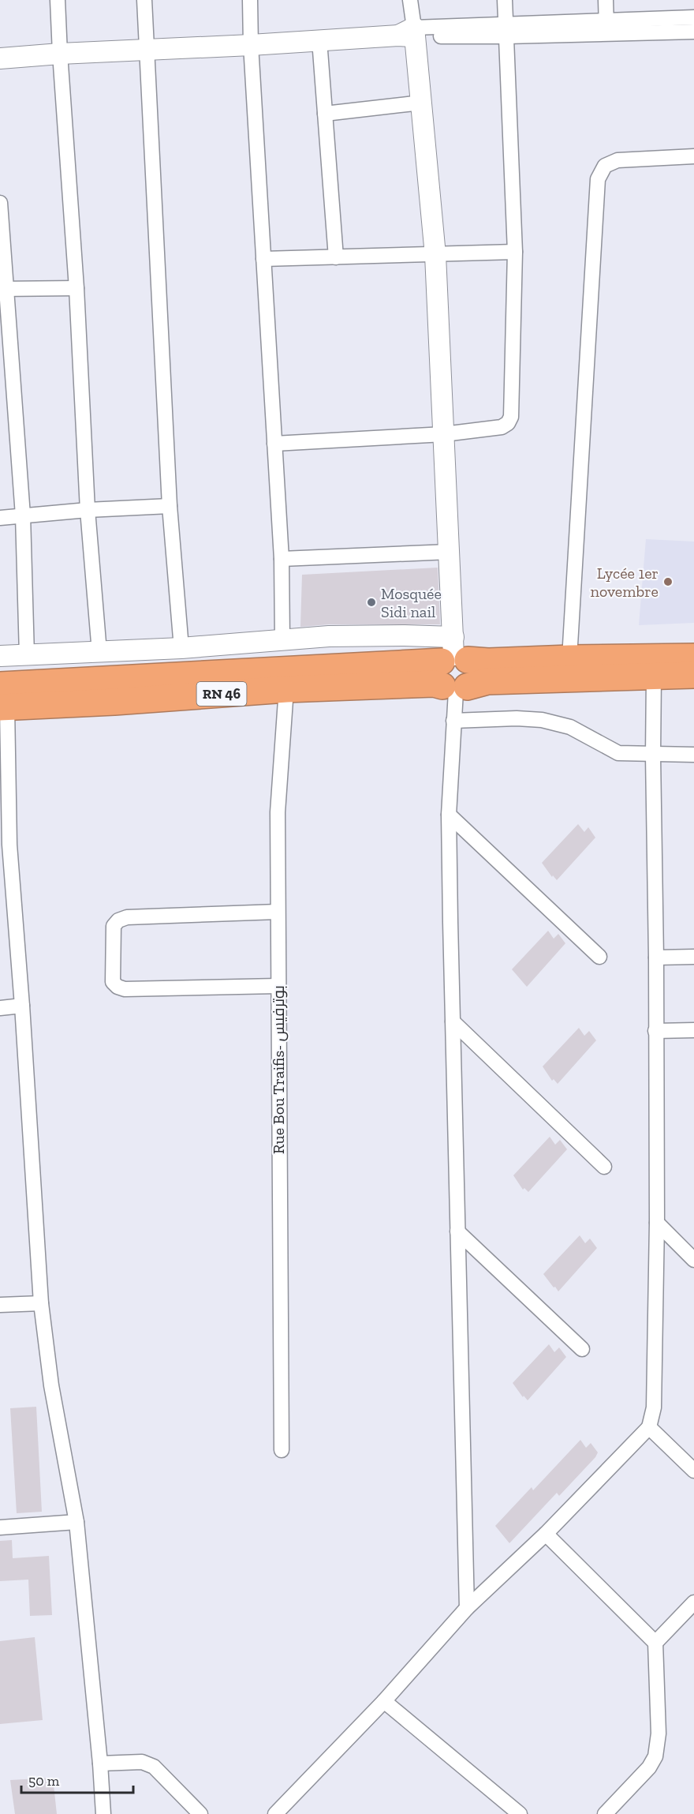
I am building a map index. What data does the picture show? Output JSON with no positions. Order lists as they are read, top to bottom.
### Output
{
  "streets": {
    "highway": ["RN 46"],
    "street": ["Rue Bou Traifis- بوترفيس"]
  },
  "crossings": [
    ["RN 46", "Rue Bou Traifis- بوترفيس"]
  ],
  "places": ["Lycée 1er novembre", "Mosquée Sidi nail"],
  "scale_bar": "50 m"
}
